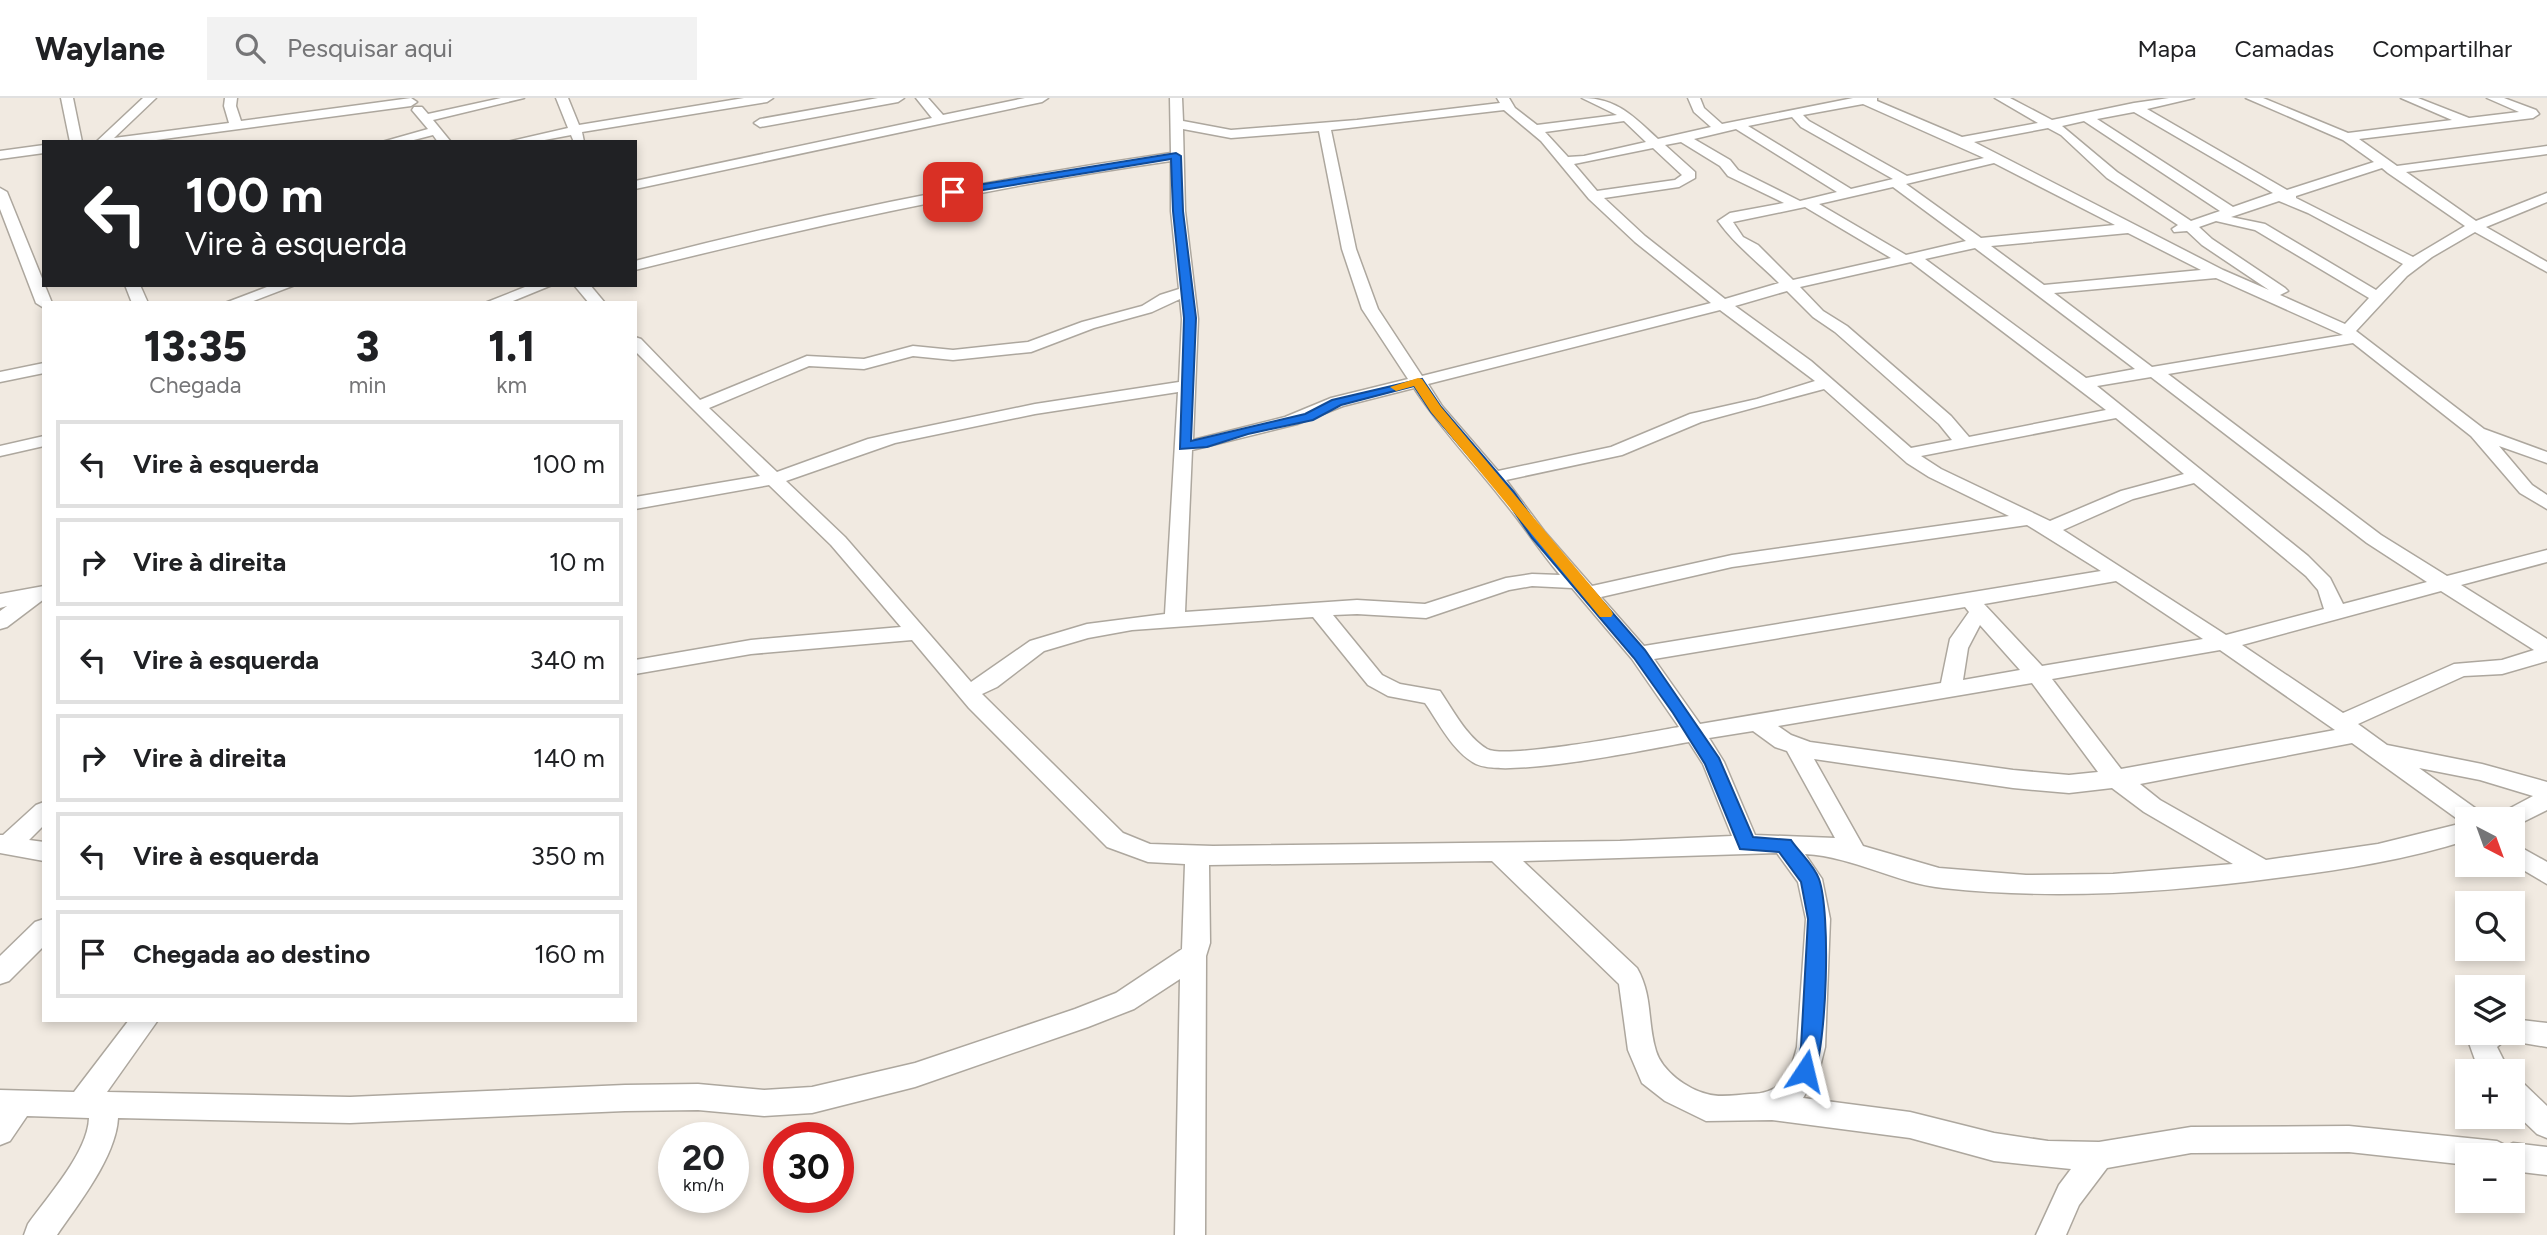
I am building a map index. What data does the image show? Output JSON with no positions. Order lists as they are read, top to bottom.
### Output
{
  "north": "bottom right",
  "page": {
    "header": "Waylane",
    "search": "Pesquisar aqui",
    "nav": ["Mapa", "Camadas", "Compartilhar"],
    "turn": ["100 m", "Vire à esquerda"],
    "eta": [
      "13:35",
      "Chegada",
      "3",
      "min",
      "1.1",
      "km"
    ],
    "list": [
      {
        "name": "Vire à esquerda",
        "value": "100 m"
      },
      {
        "name": "Vire à direita",
        "value": "10 m"
      },
      {
        "name": "Vire à esquerda",
        "value": "340 m"
      },
      {
        "name": "Vire à direita",
        "value": "140 m"
      },
      {
        "name": "Vire à esquerda",
        "value": "350 m"
      },
      {
        "name": "Chegada ao destino",
        "value": "160 m"
      }
    ],
    "map_buttons": ["+", "−"],
    "speed": "20 km/h",
    "limit": "30"
  }
}
